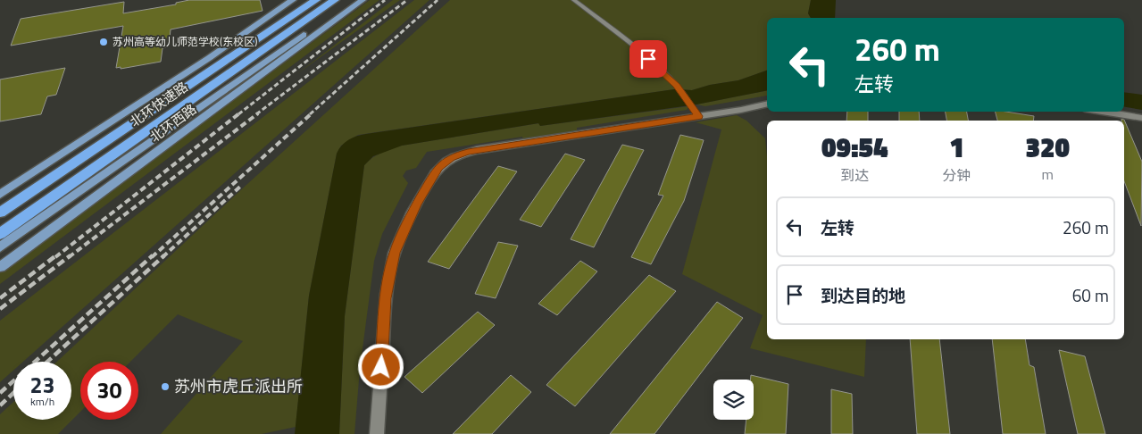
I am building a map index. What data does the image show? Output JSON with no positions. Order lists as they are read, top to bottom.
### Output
{
  "streets": {
    "highway": ["北环快速路"],
    "main road": ["北环西路"]
  },
  "places": ["苏州高等幼儿师范学校(东校区)", "苏州市虎丘派出所"],
  "page": {
    "turn": ["260 m", "左转"],
    "eta": [
      "09:54",
      "到达",
      "1",
      "分钟",
      "320",
      "m"
    ],
    "list": [
      {
        "name": "左转",
        "value": "260 m"
      },
      {
        "name": "到达目的地",
        "value": "60 m"
      }
    ],
    "speed": "23 km/h",
    "limit": "30"
  }
}
